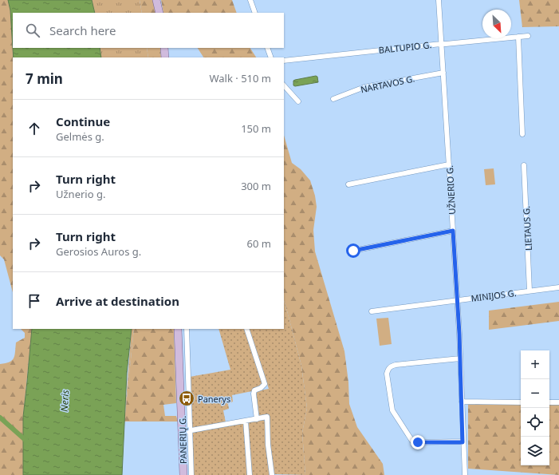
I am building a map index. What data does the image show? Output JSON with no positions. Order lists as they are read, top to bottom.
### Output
{
  "streets": {
    "main road": ["PANERIŲ G."],
    "street": [
      "BALTUPIO G.",
      "NARTAVOS G.",
      "UŽNERIO G.",
      "LIETAUS G.",
      "MINIJOS G."
    ]
  },
  "crossings": [
    ["BALTUPIO G.", "UŽNERIO G."],
    ["NARTAVOS G.", "UŽNERIO G."],
    ["UŽNERIO G.", "MINIJOS G."],
    ["LIETAUS G.", "MINIJOS G."]
  ],
  "water": ["Neris"],
  "places": {
    "bus stop": ["Panerys"]
  },
  "north": "bottom right",
  "page": {
    "search": "Search here",
    "heading": ["7 min", "Walk · 510 m"],
    "list": [
      ["Continue", "Gelmės g.", "150 m"],
      ["Turn right", "Užnerio g.", "300 m"],
      ["Turn right", "Gerosios Auros g.", "60 m"],
      "Arrive at destination"
    ],
    "map_buttons": ["+", "−"]
  }
}
